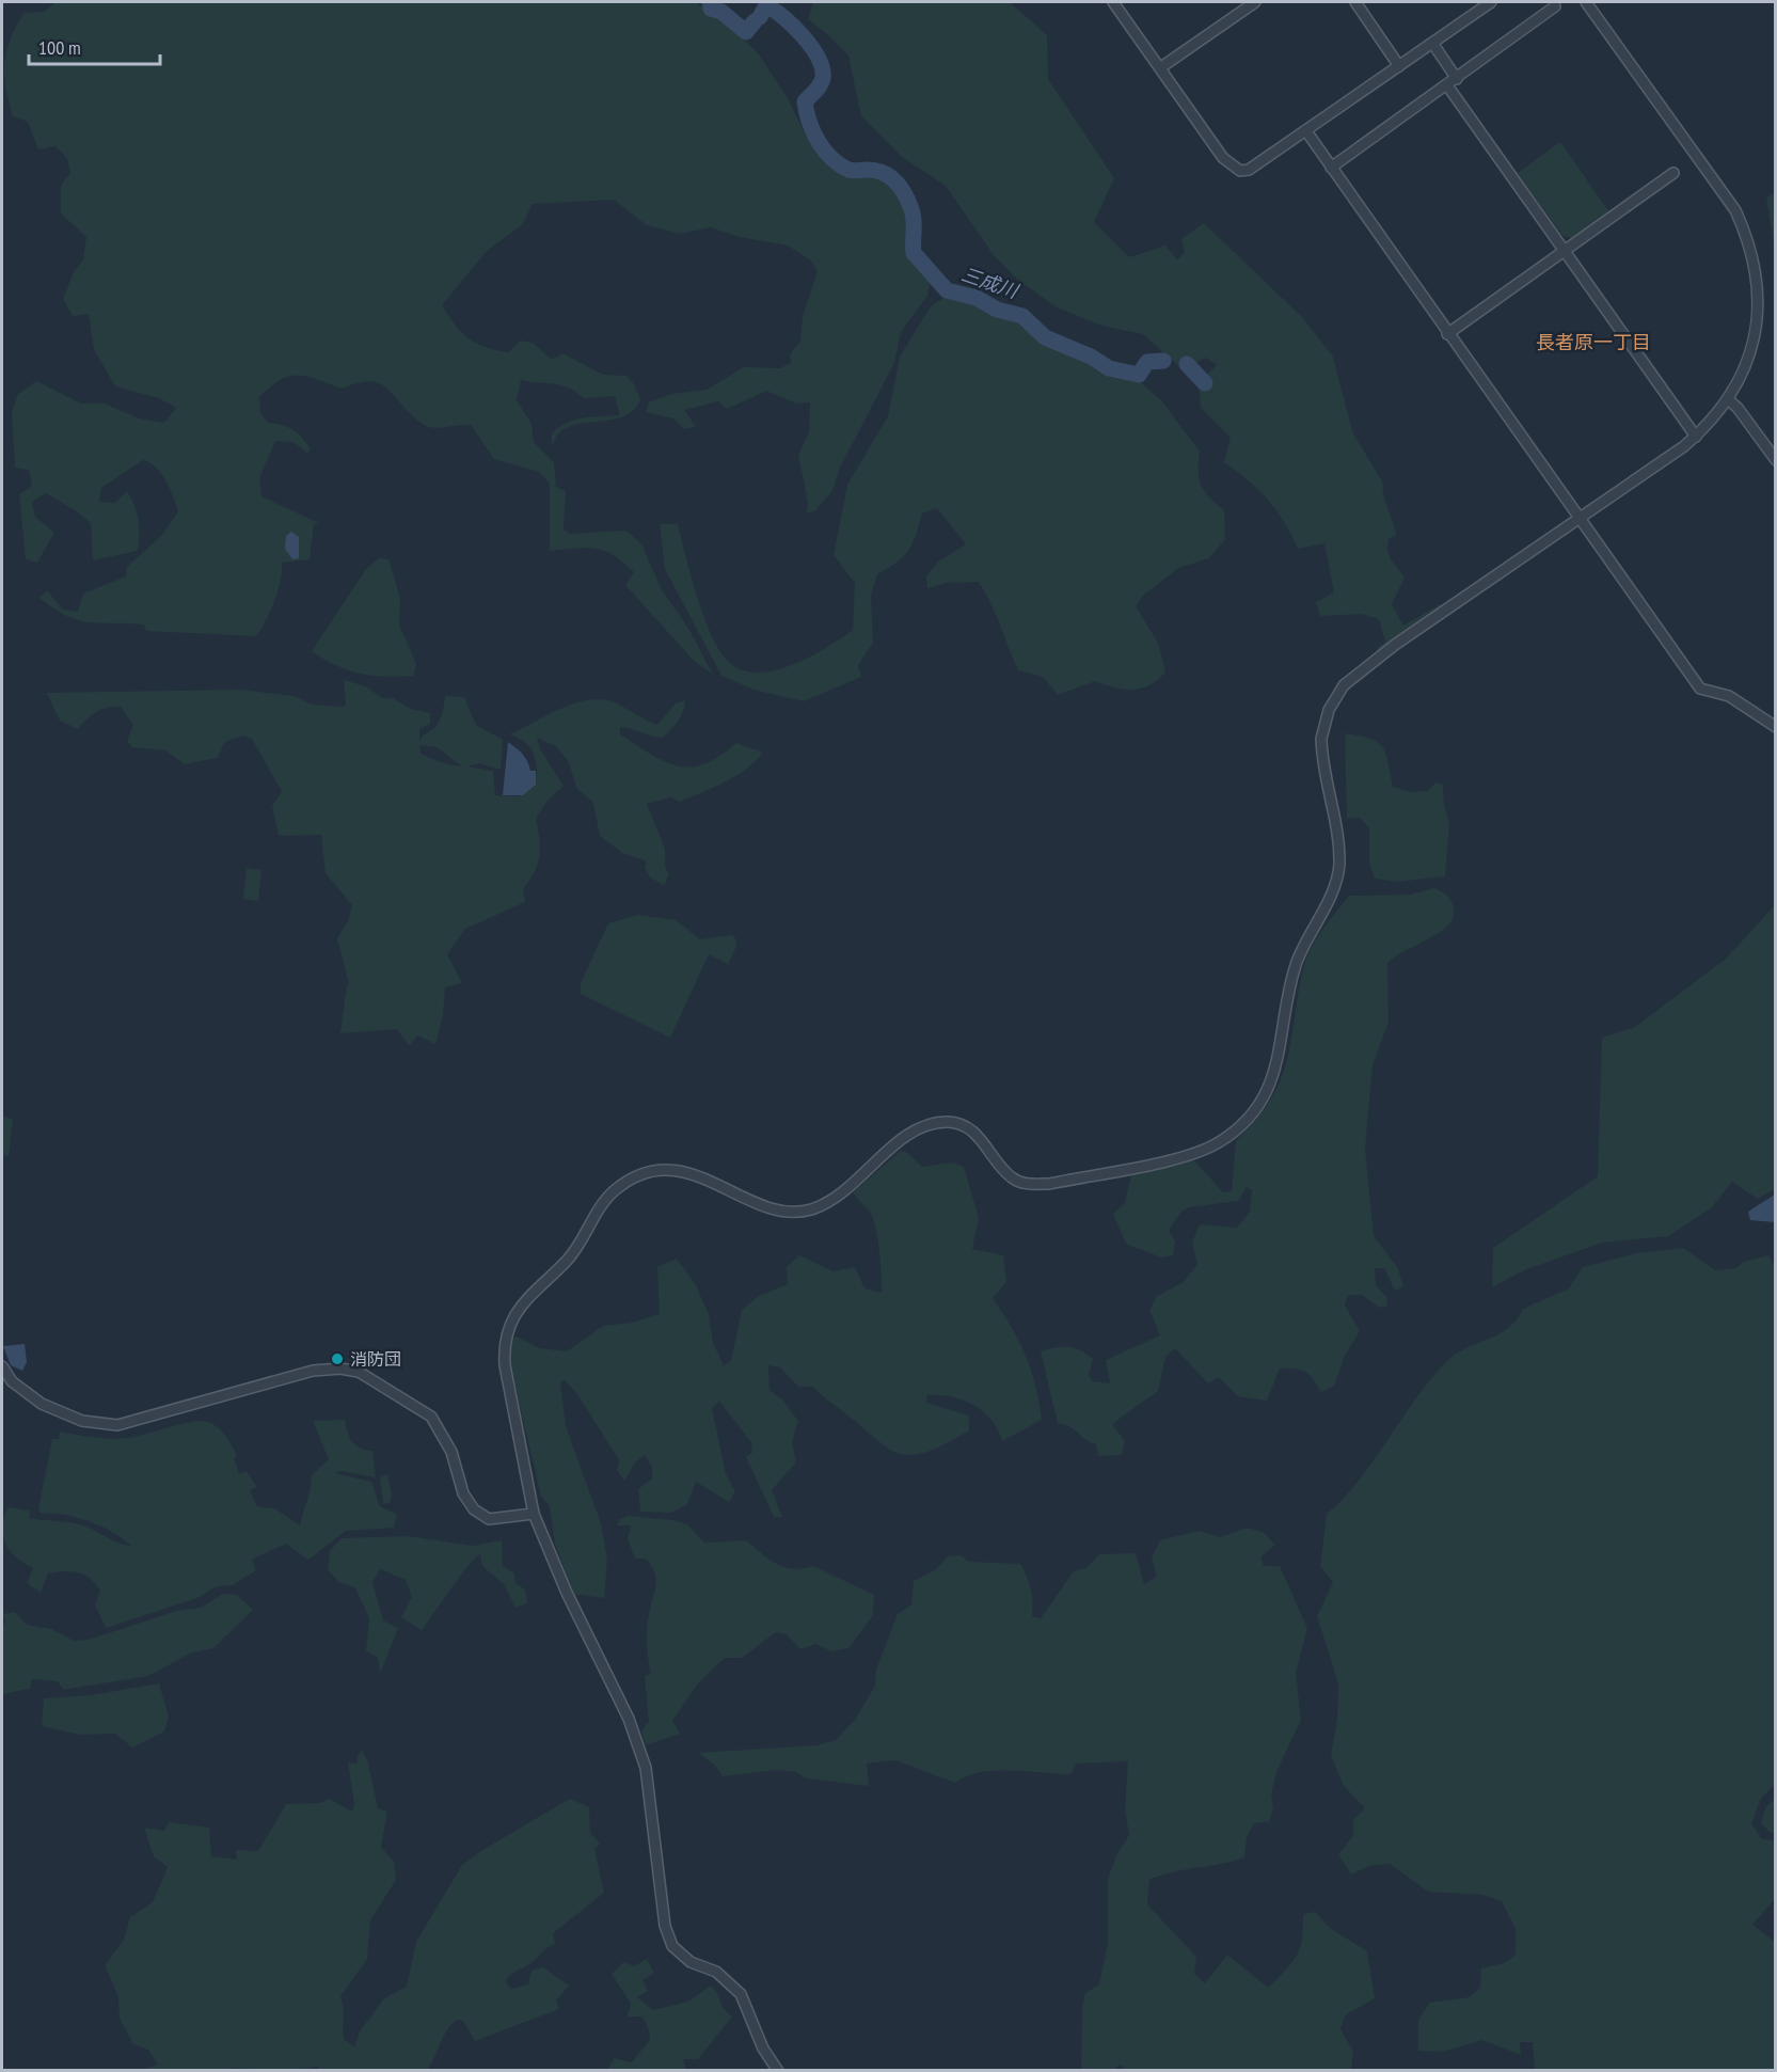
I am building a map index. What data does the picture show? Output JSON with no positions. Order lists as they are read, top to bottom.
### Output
{
  "districts": ["長者原一丁目"],
  "water": ["三成川"],
  "places": ["消防団"],
  "scale_bar": "100 m"
}
